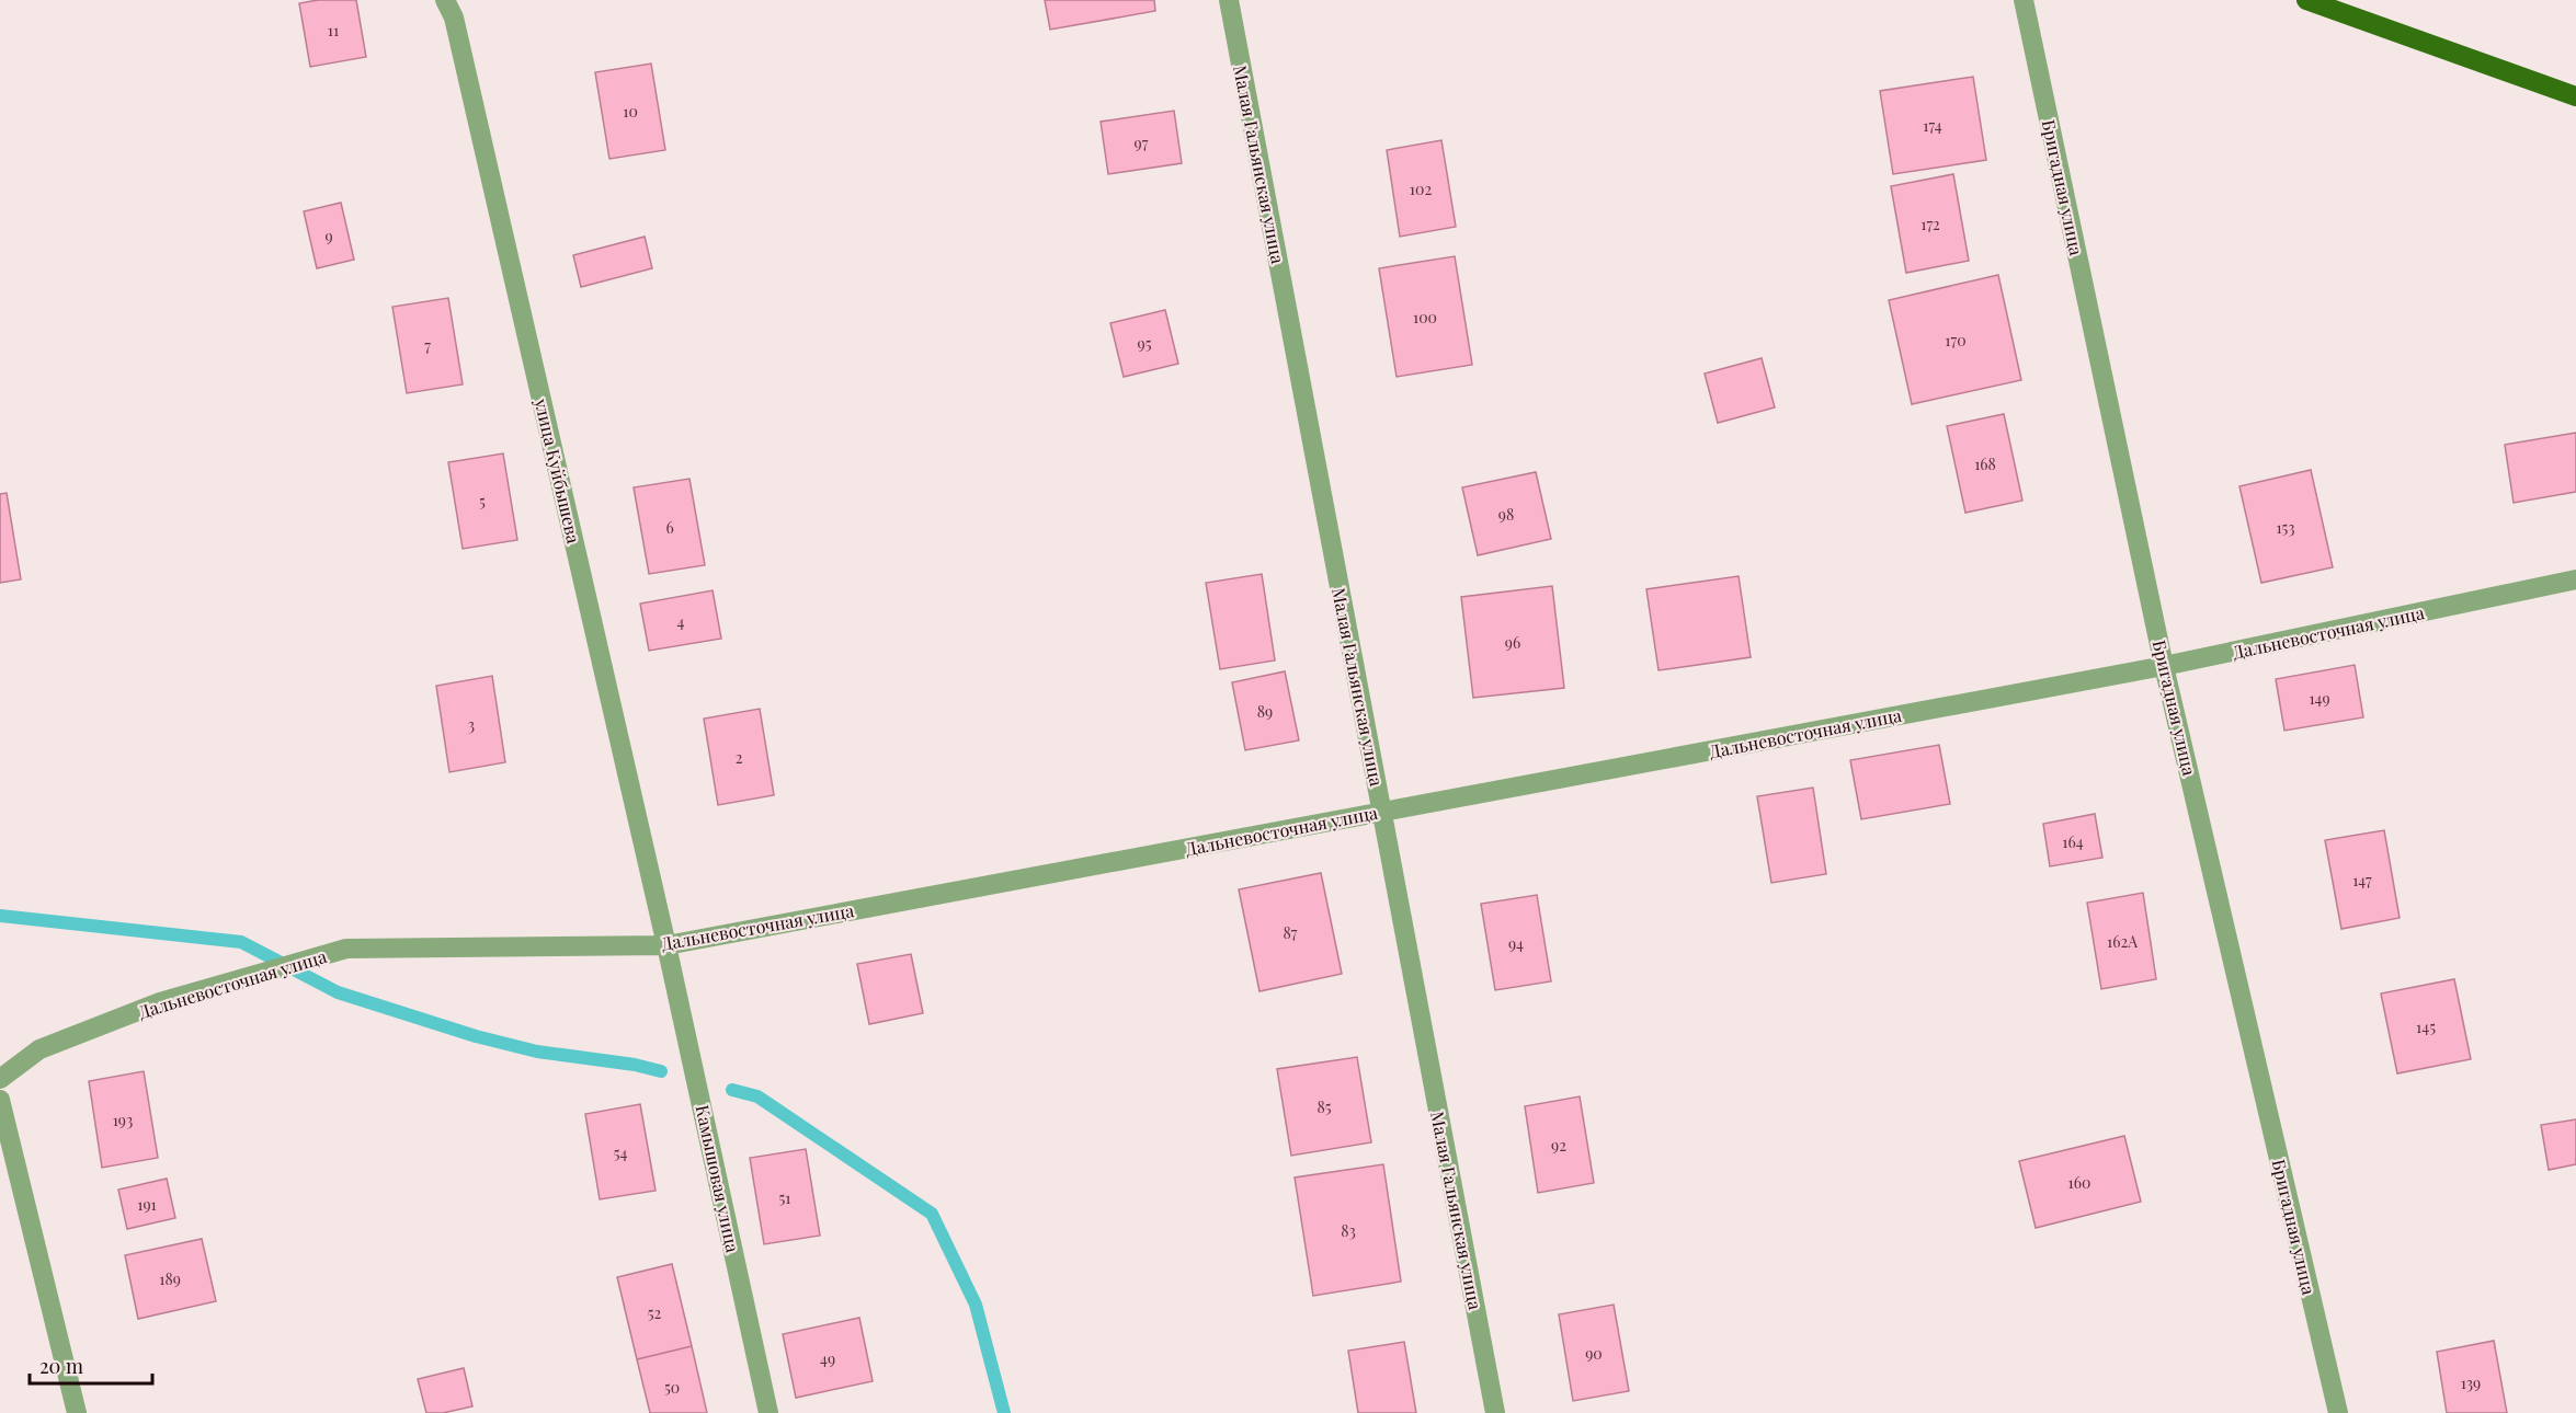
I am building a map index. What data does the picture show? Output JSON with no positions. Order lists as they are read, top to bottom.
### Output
{
  "streets": {
    "street": [
      "Малая Гальянская улица",
      "Бригадная улица",
      "улица Куйбышева",
      "Дальневосточная улица",
      "Камышовая улица"
    ]
  },
  "crossings": [
    ["Малая Гальянская улица", "Дальневосточная улица"],
    ["Бригадная улица", "Дальневосточная улица"],
    ["улица Куйбышева", "Дальневосточная улица"],
    ["улица Куйбышева", "Камышовая улица"],
    ["Дальневосточная улица", "Камышовая улица"]
  ],
  "house_numbers": [
    "11",
    "10",
    "174",
    "97",
    "102",
    "172",
    "9",
    "100",
    "170",
    "95",
    "7",
    "168",
    "5",
    "98",
    "6",
    "153",
    "4",
    "96",
    "149",
    "89",
    "3",
    "2",
    "164",
    "147",
    "87",
    "162А",
    "94",
    "145",
    "85",
    "193",
    "92",
    "54",
    "160",
    "51",
    "191",
    "83",
    "189",
    "52",
    "90",
    "49",
    "139",
    "50"
  ],
  "scale_bar": "20 m"
}
